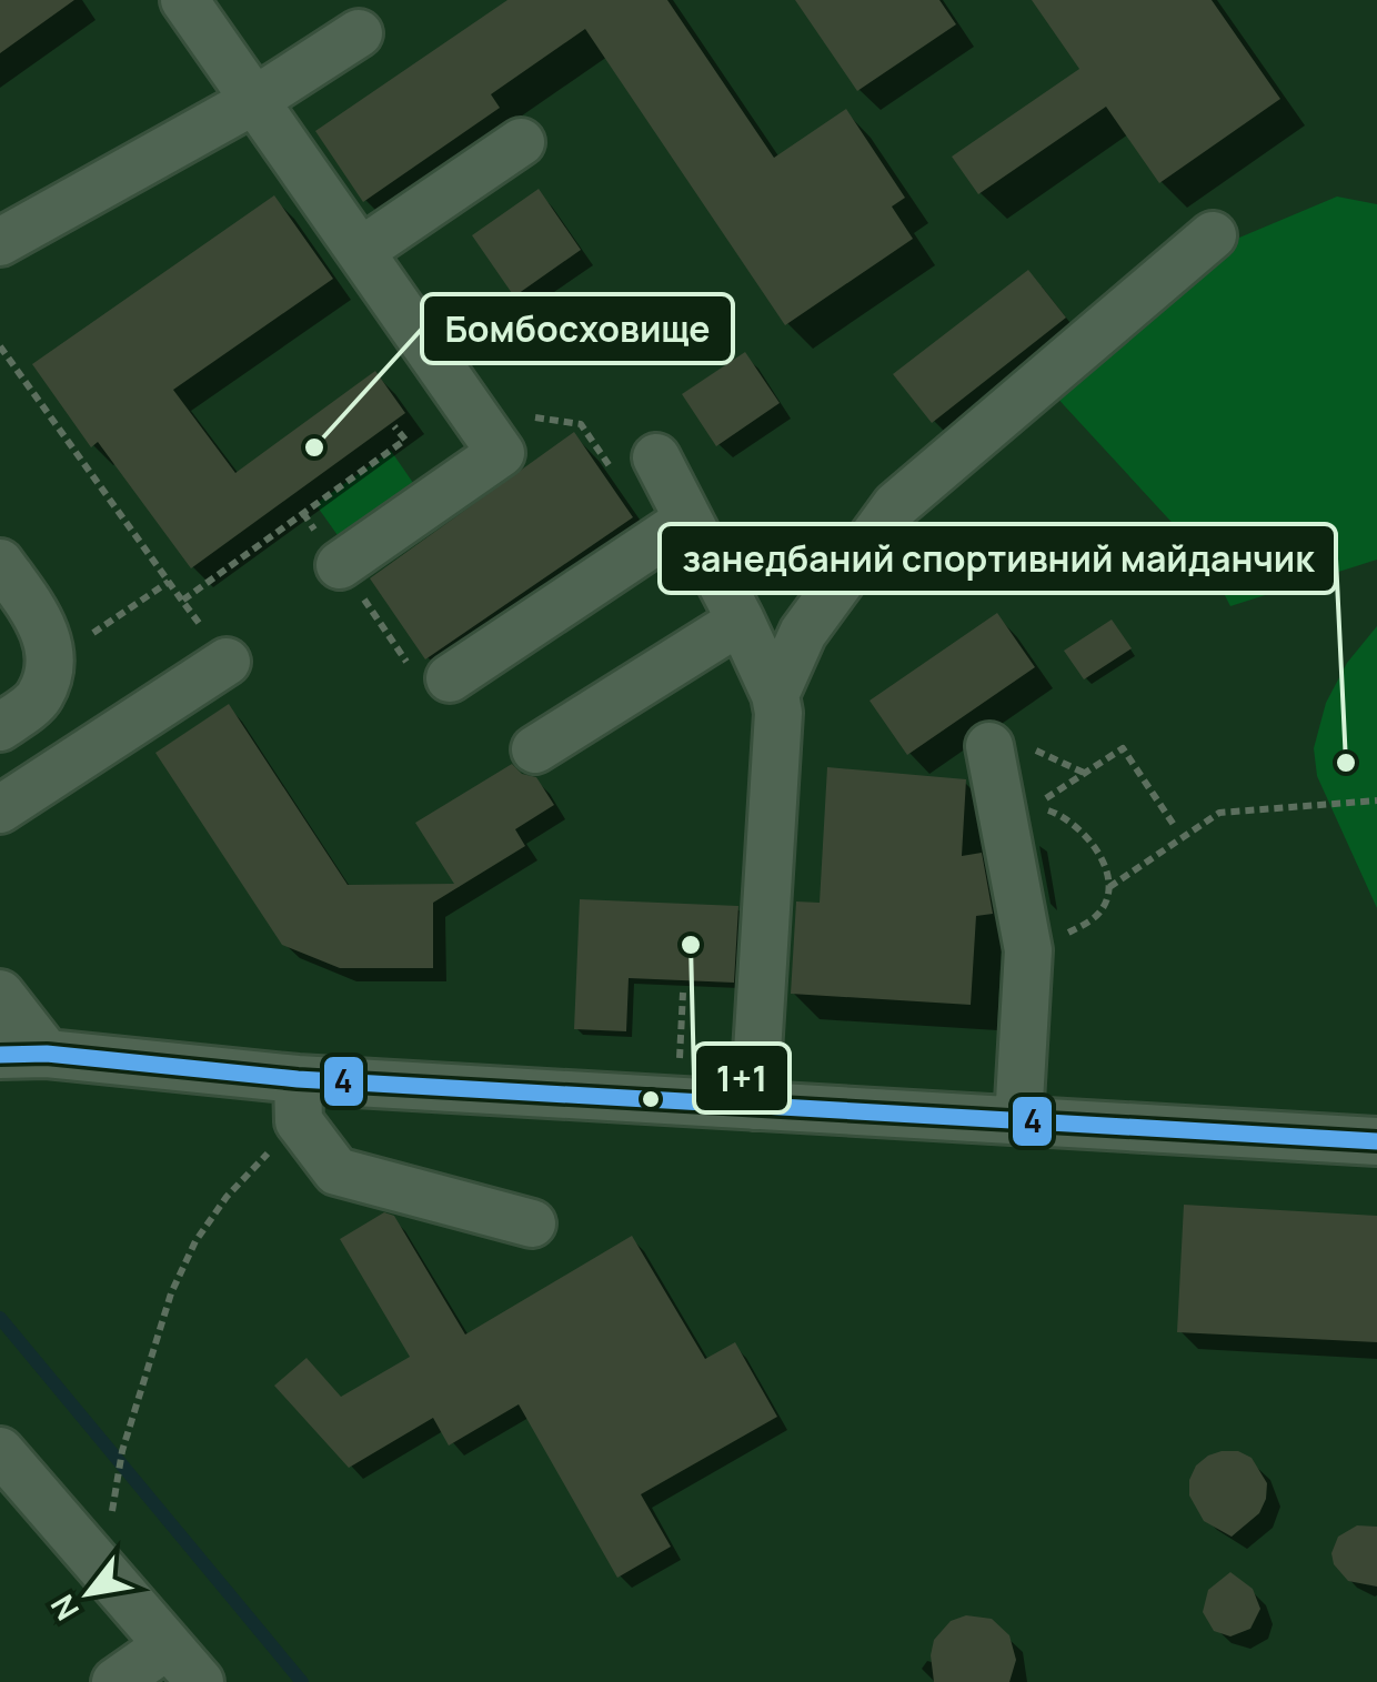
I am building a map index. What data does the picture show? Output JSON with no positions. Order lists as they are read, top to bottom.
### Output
{
  "places": ["Бомбосховище", "занедбаний спортивний майданчик", "1+1"],
  "lines": ["transit line 4"],
  "north": "bottom left"
}
